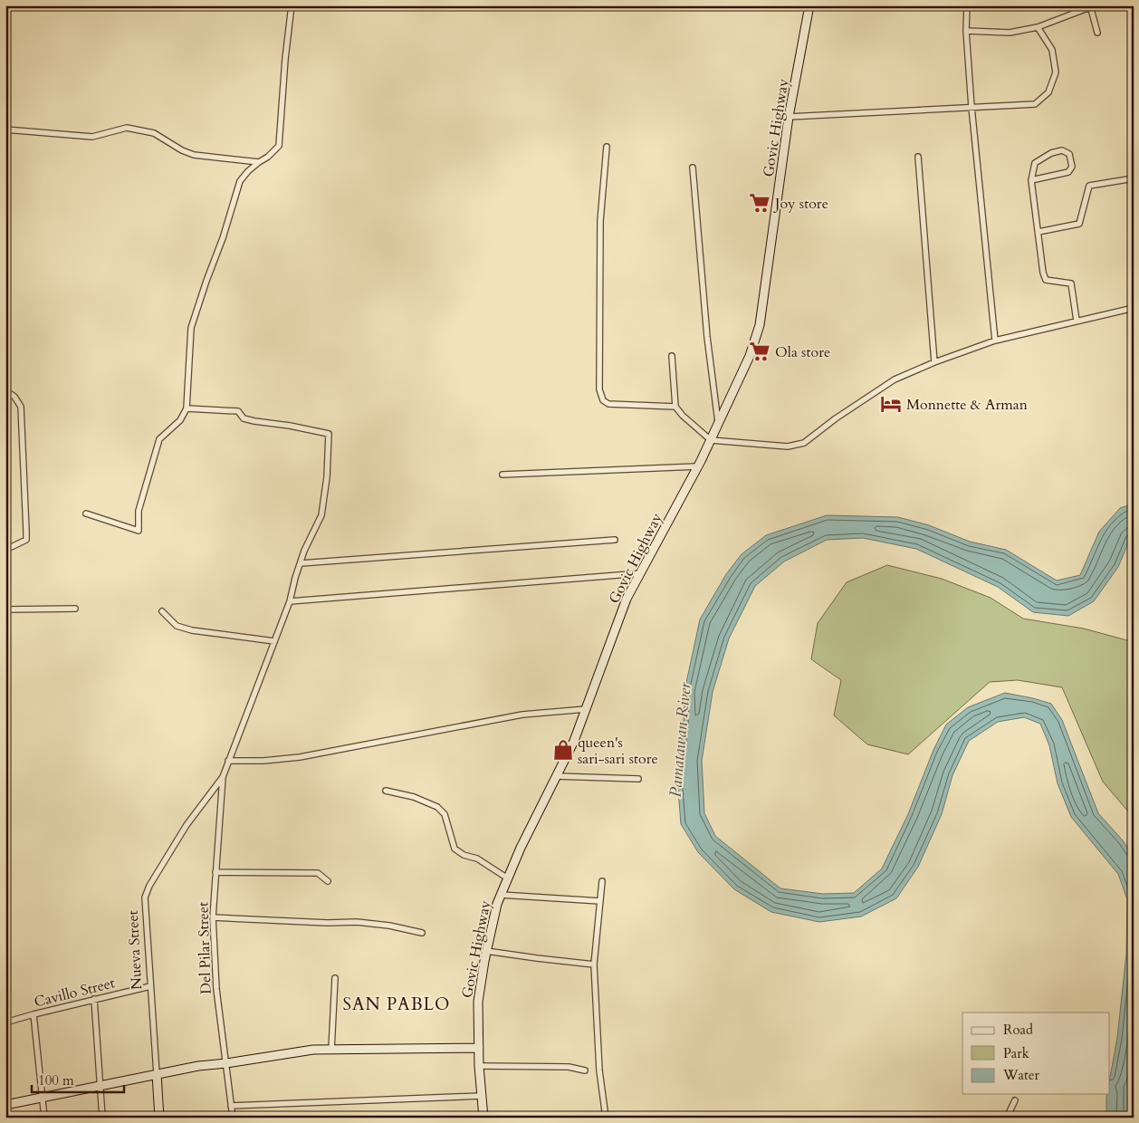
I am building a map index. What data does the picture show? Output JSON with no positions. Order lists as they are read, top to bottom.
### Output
{
  "streets": {
    "main road": ["Govic Highway", "Nueva Street"],
    "street": ["Del Pilar Street", "Cavillo Street"]
  },
  "crossings": [
    ["Del Pilar Street", "Nueva Street"],
    ["Nueva Street", "Cavillo Street"]
  ],
  "districts": ["SAN PABLO"],
  "water": ["Pamatawan River"],
  "places": {
    "supermarket": ["Joy store", "Ola store"],
    "hotel": ["Monnette & Arman"],
    "shop": ["queen's sari-sari store"]
  },
  "legend": ["Road", "Park", "Water"],
  "scale_bar": "100 m"
}
